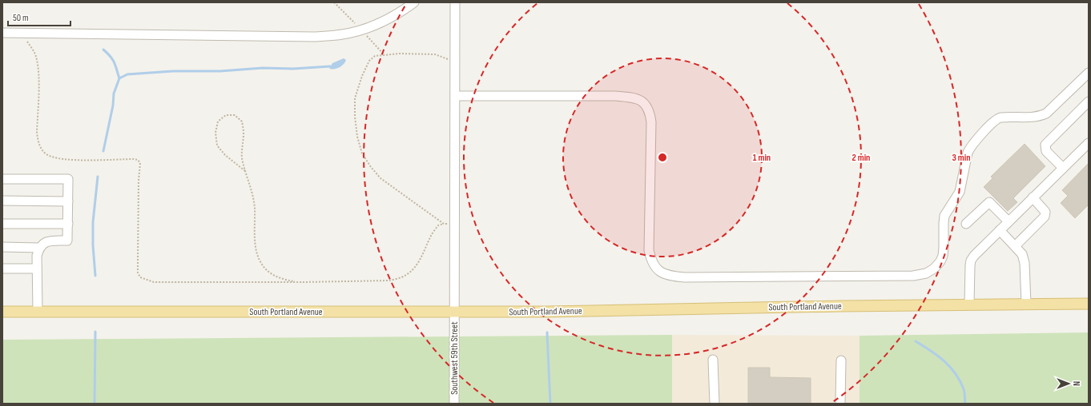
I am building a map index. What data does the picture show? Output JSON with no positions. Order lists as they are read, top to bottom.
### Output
{
  "streets": {
    "main road": ["South Portland Avenue"],
    "street": ["Southwest 59th Street"]
  },
  "crossings": [
    ["South Portland Avenue", "Southwest 59th Street"]
  ],
  "scale_bar": "50 m",
  "north": "right",
  "rings": ["1 min", "2 min", "3 min"]
}
